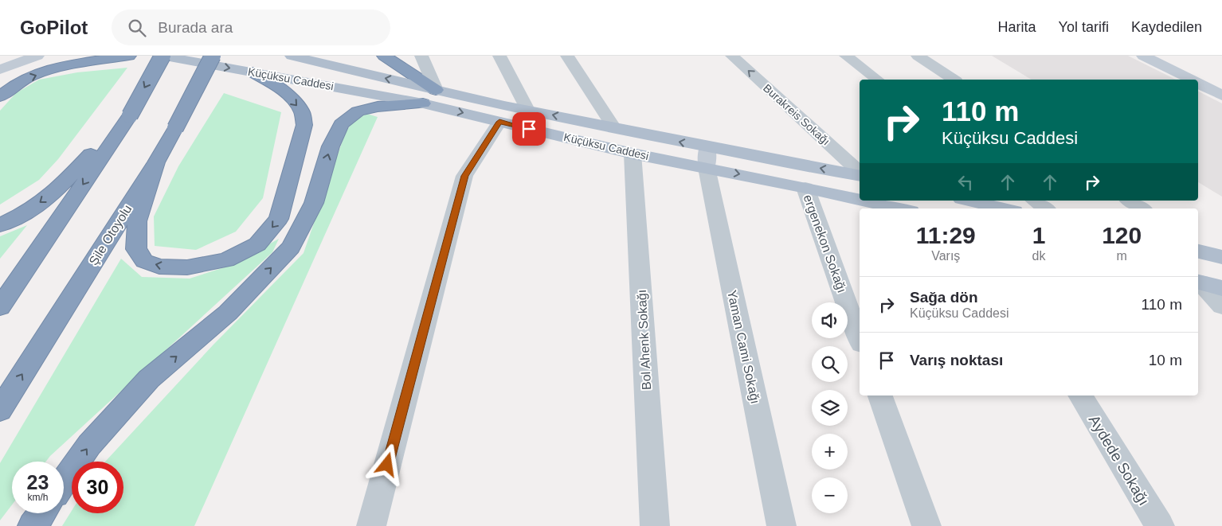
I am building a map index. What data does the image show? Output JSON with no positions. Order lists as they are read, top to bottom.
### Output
{
  "streets": {
    "highway": ["Şile Otoyolu"],
    "main road": ["Küçüksu Caddesi"],
    "street": [
      "Burakreis Sokağı",
      "ergenekon Sokağı",
      "Bol Ahenk Sokağı",
      "Yaman Cami Sokağı",
      "Aydede Sokağı"
    ]
  },
  "crossings": [
    ["Küçüksu Caddesi", "ergenekon Sokağı"],
    ["Küçüksu Caddesi", "Bol Ahenk Sokağı"],
    ["Küçüksu Caddesi", "Yaman Cami Sokağı"]
  ],
  "page": {
    "header": "GoPilot",
    "search": "Burada ara",
    "nav": ["Harita", "Yol tarifi", "Kaydedilen"],
    "turn": ["110 m", "Küçüksu Caddesi"],
    "eta": [
      "11:29",
      "Varış",
      "1",
      "dk",
      "120",
      "m"
    ],
    "list": [
      {
        "name": "Sağa dön",
        "note": "Küçüksu Caddesi",
        "value": "110 m"
      },
      {
        "name": "Varış noktası",
        "value": "10 m"
      }
    ],
    "map_buttons": ["+", "−"],
    "speed": "23 km/h",
    "limit": "30"
  }
}
